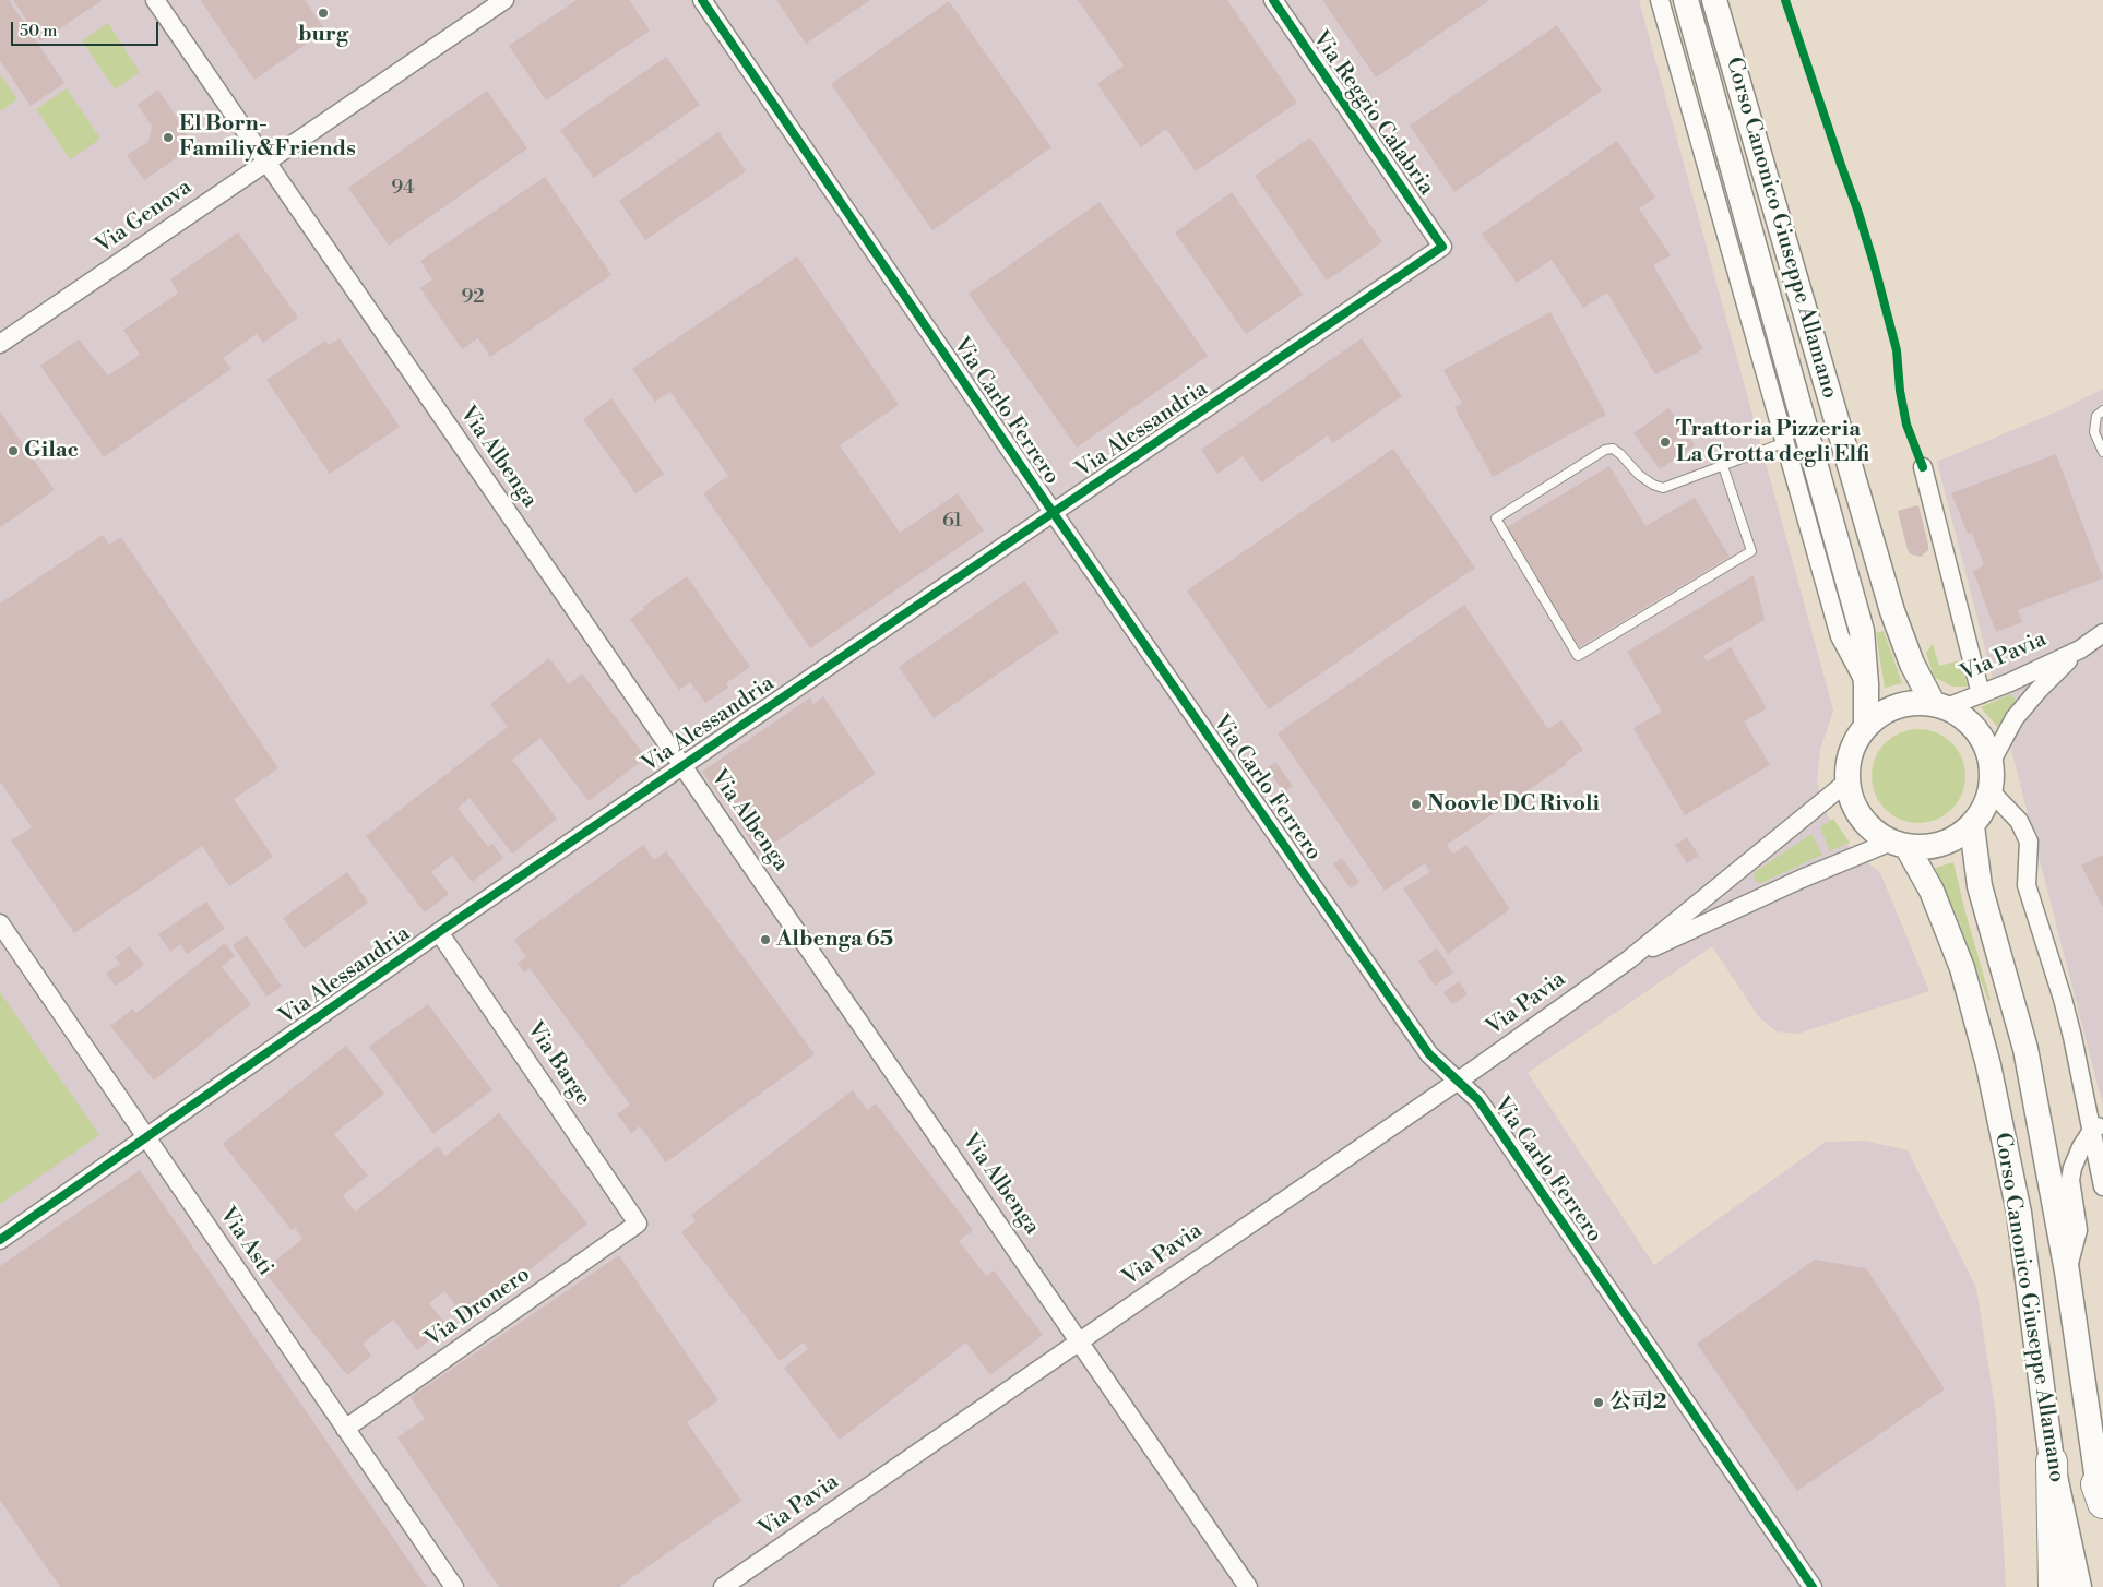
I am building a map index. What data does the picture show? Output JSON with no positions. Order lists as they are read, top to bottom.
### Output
{
  "streets": {
    "main road": ["Corso Canonico Giuseppe Allamano"],
    "street": [
      "Via Reggio Calabria",
      "Via Genova",
      "Via Carlo Ferrero",
      "Via Alessandria",
      "Via Albenga",
      "Via Pavia",
      "Via Barge",
      "Via Asti",
      "Via Dronero"
    ]
  },
  "crossings": [
    ["Via Reggio Calabria", "Via Alessandria"],
    ["Via Genova", "Via Albenga"],
    ["Corso Canonico Giuseppe Allamano", "Via Pavia"],
    ["Via Carlo Ferrero", "Via Alessandria"],
    ["Via Carlo Ferrero", "Via Pavia"],
    ["Via Alessandria", "Via Albenga"],
    ["Via Alessandria", "Via Barge"],
    ["Via Alessandria", "Via Asti"],
    ["Via Albenga", "Via Pavia"],
    ["Via Barge", "Via Dronero"],
    ["Via Asti", "Via Dronero"]
  ],
  "places": [
    "burg",
    "El Born- Familiy&Friends",
    "Trattoria Pizzeria La Grotta degli Elfi",
    "Gilac",
    "Noovle DC Rivoli",
    "Albenga 65",
    "公司2"
  ],
  "house_numbers": ["94", "92", "61"],
  "scale_bar": "50 m"
}
